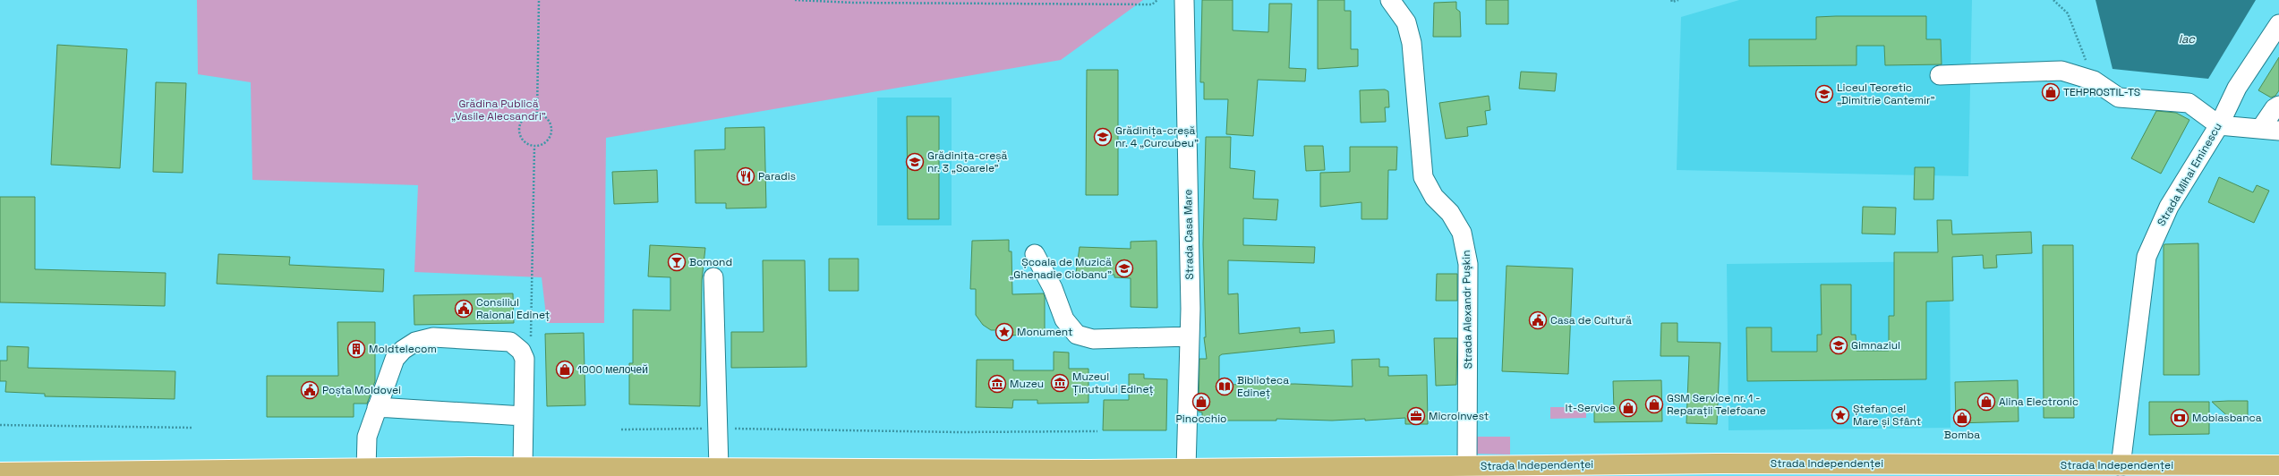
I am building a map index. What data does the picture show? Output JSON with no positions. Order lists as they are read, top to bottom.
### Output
{
  "streets": {
    "main road": ["Strada Independenței"],
    "street": ["Strada Mihai Eminescu", "Strada Casa Mare", "Strada Alexandr Pușkin"]
  },
  "crossings": [
    ["Strada Mihai Eminescu", "Strada Independenței"],
    ["Strada Casa Mare", "Strada Independenței"],
    ["Strada Alexandr Pușkin", "Strada Independenței"]
  ],
  "water": ["lac"],
  "parks": ["Grădina Publică „Vasile Alecsandri”"],
  "places": {
    "shop": [
      "TEHPROSTIL-TS",
      "1000 мелочей",
      "Pinocchio",
      "Alina Electronic",
      "GSM Service nr. 1 - Reparații Telefoane",
      "It-Service",
      "Bomba"
    ],
    "school or university": [
      "Liceul Teoretic „Dimitrie Cantemir”",
      "Grădinița-creșă nr. 4 „Curcubeu”",
      "Grădinița-creșă nr. 3 „Soarele”",
      "Școala de Muzică „Ghenadie Ciobanu”",
      "Gimnaziul"
    ],
    "restaurant": ["Paradis"],
    "bar": ["Bomond"],
    "public building": ["Consiliul Raional Edineț", "Casa de Cultură", "Poșta Moldovei"],
    "place": ["Monument", "Ștefan cel Mare și Sfânt"],
    "building": ["Moldtelecom"],
    "museum": ["Muzeul Ținutului Edineț", "Muzeu"],
    "library": ["Biblioteca Edineț"],
    "office": ["Microinvest"],
    "bank": ["Mobiasbanca"]
  }
}
